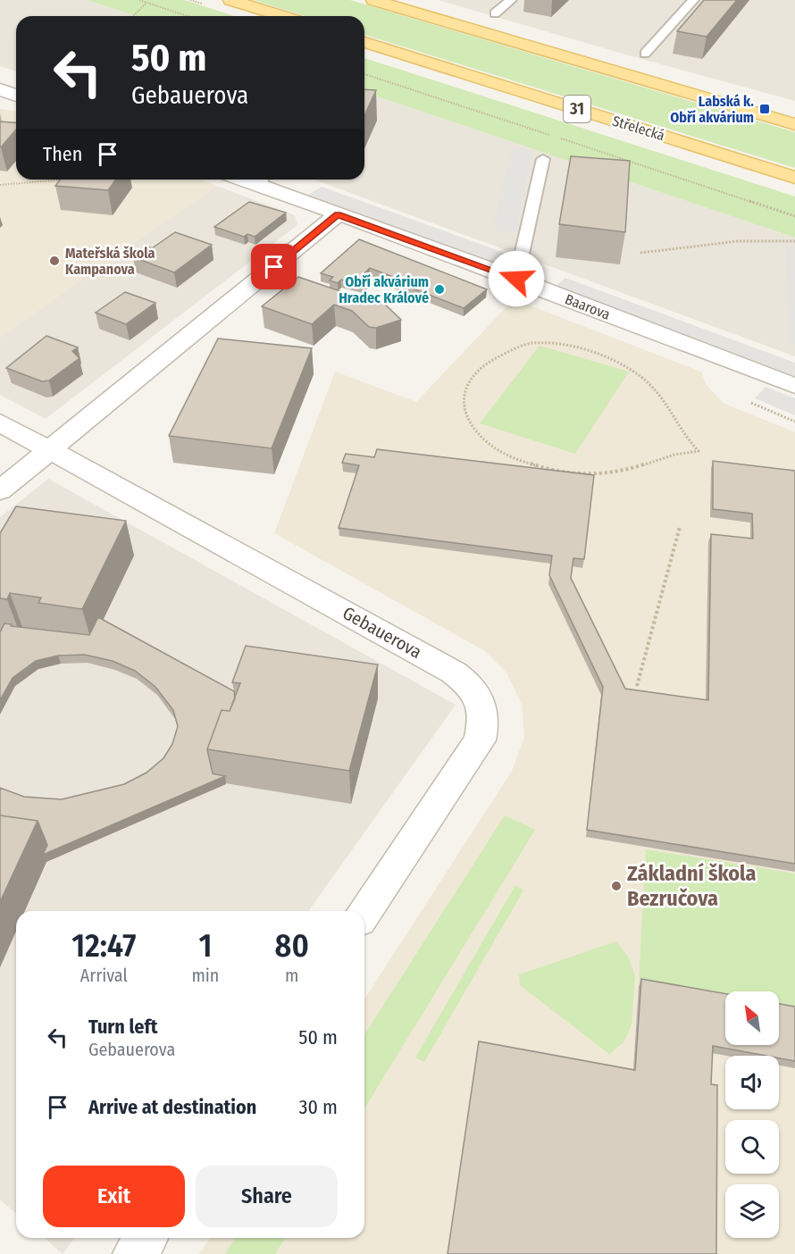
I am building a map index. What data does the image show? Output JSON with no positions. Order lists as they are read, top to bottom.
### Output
{
  "streets": {
    "main road": ["31", "Střelecká"],
    "street": ["Baarova", "Gebauerova"]
  },
  "places": {
    "transit": ["Labská k. Obří akvárium"],
    "other": ["Mateřská škola Kampanova", "Obří akvárium Hradec Králové", "Základní škola Bezručova"]
  },
  "north": "top left",
  "page": {
    "turn": ["50 m", "Gebauerova"],
    "then": "Then",
    "eta": [
      "12:47",
      "Arrival",
      "1",
      "min",
      "80",
      "m"
    ],
    "list": [
      {
        "name": "Turn left",
        "note": "Gebauerova",
        "value": "50 m"
      },
      {
        "name": "Arrive at destination",
        "value": "30 m"
      }
    ],
    "buttons": ["Exit", "Share"]
  }
}
